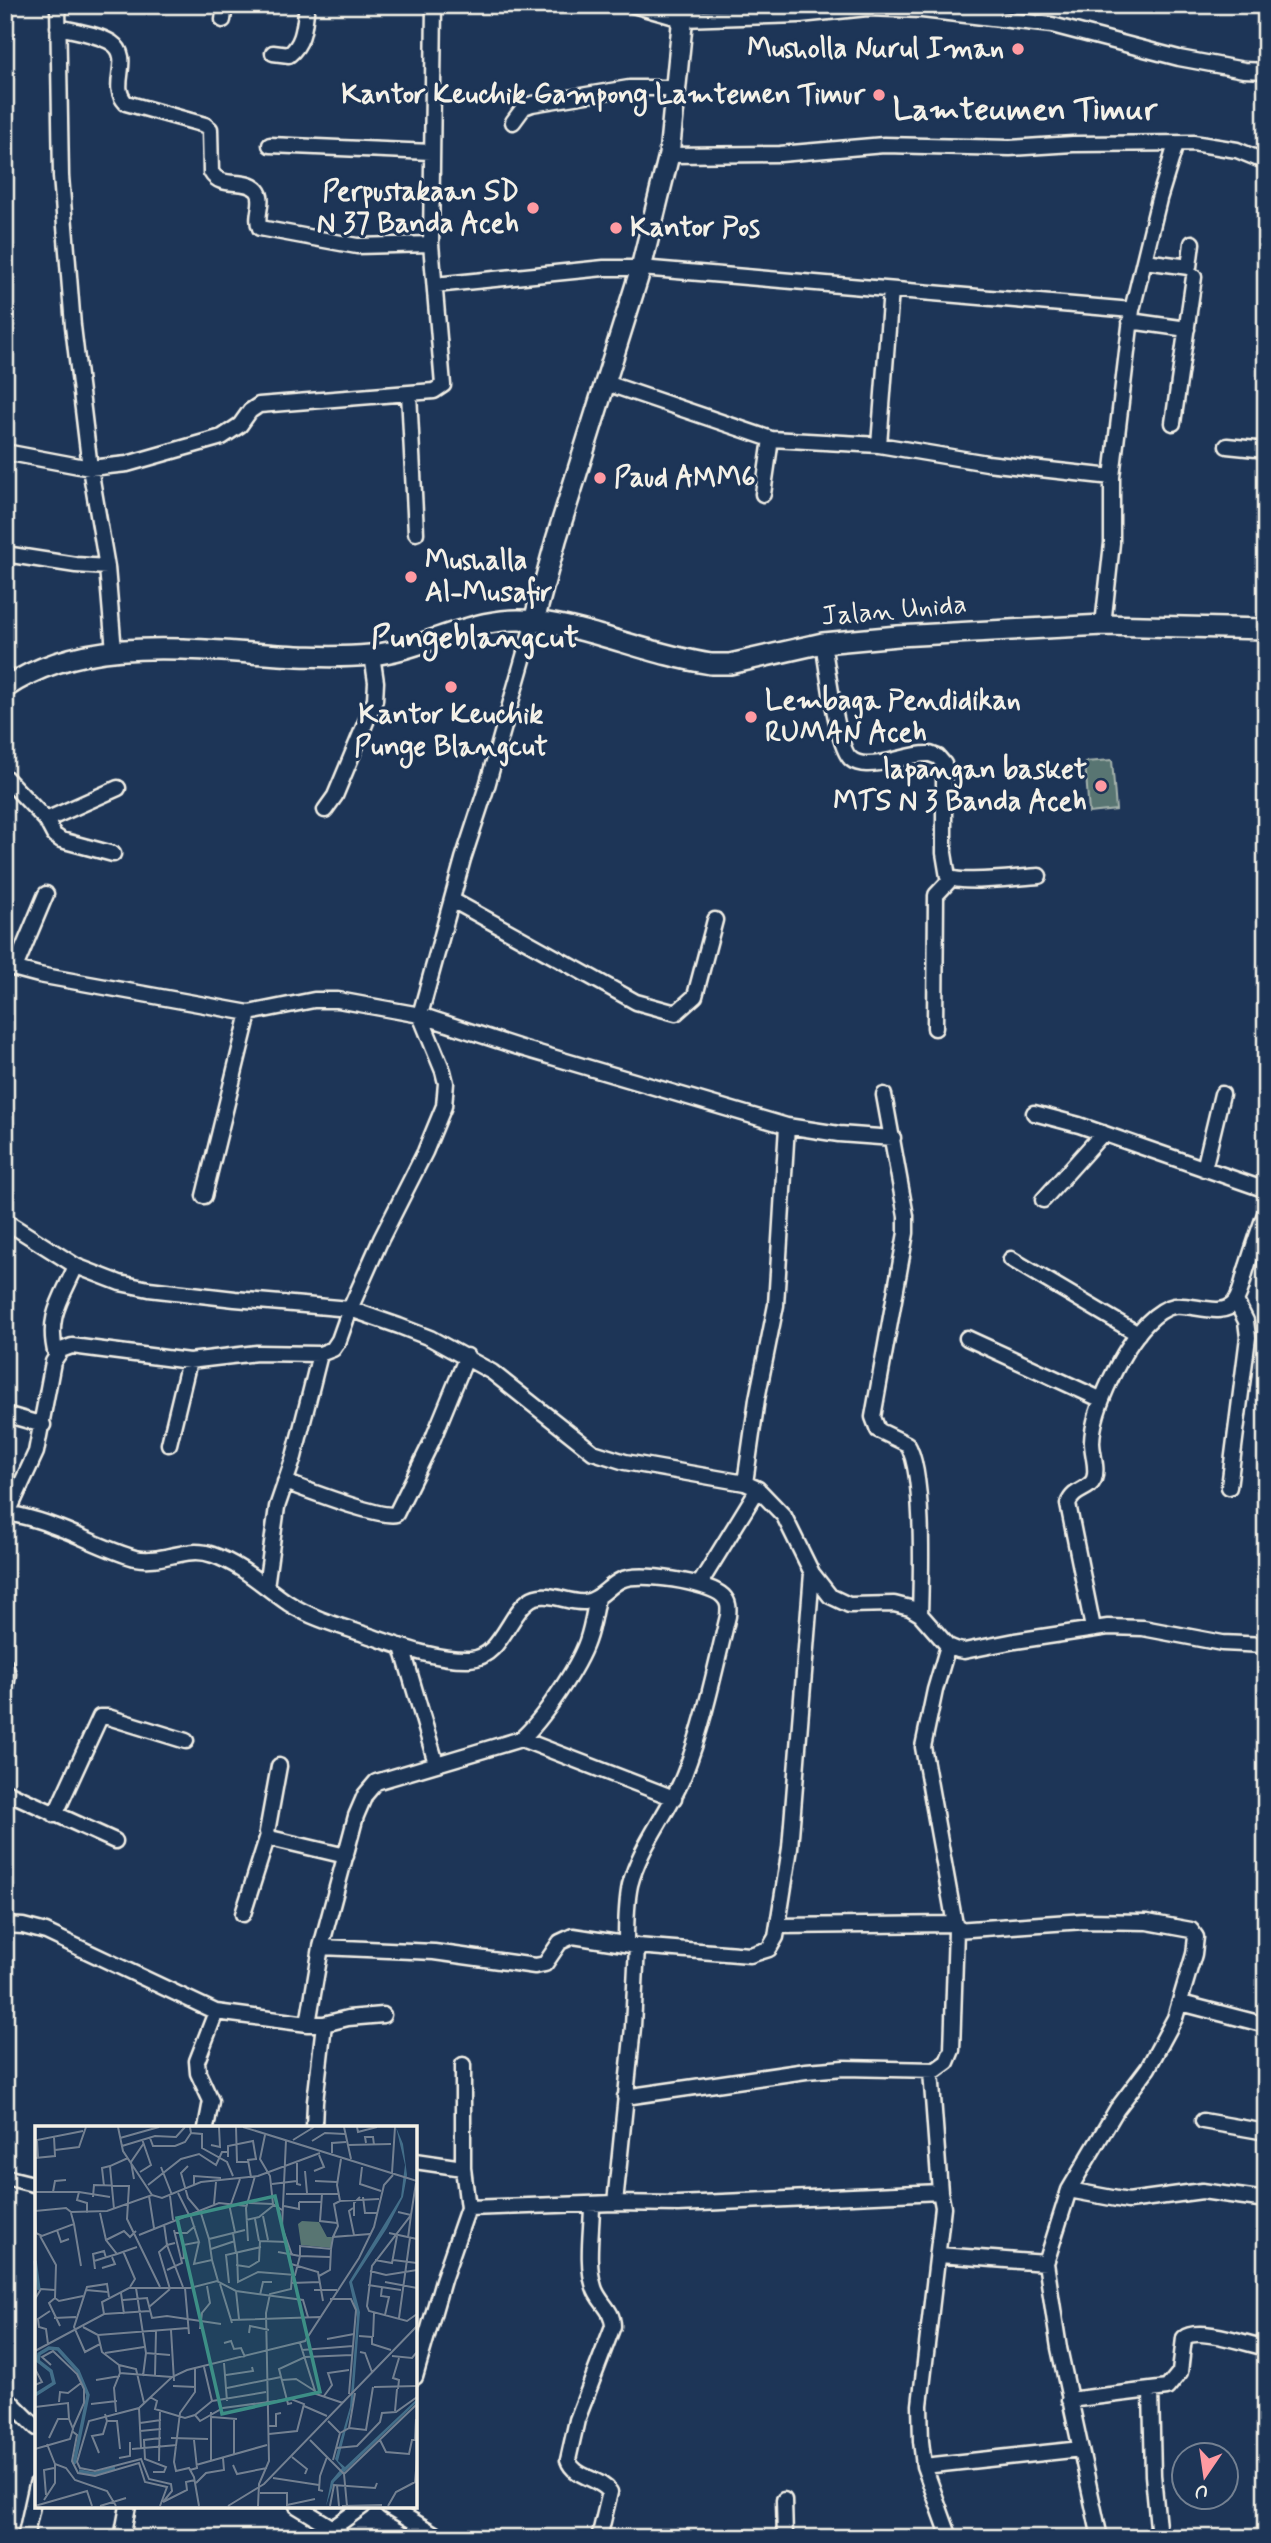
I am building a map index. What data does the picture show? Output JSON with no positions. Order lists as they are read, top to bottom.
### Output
{
  "streets": {
    "street": ["Jalan Unida"]
  },
  "districts": ["Lamteumen Timur", "Pungeblangcut"],
  "places": [
    "Musholla Nurul Iman",
    "Kantor Keuchik Gampong Lamtemen Timur",
    "Perpustakaan SD N 37 Banda Aceh",
    "Kantor Pos",
    "Paud AMM6",
    "Mushalla Al-Musafir",
    "Kantor Keuchik Punge Blangcut",
    "Lembaga Pendidikan RUMAN Aceh",
    "lapangan basket MTS N 3 Banda Aceh"
  ],
  "north": "bottom"
}
